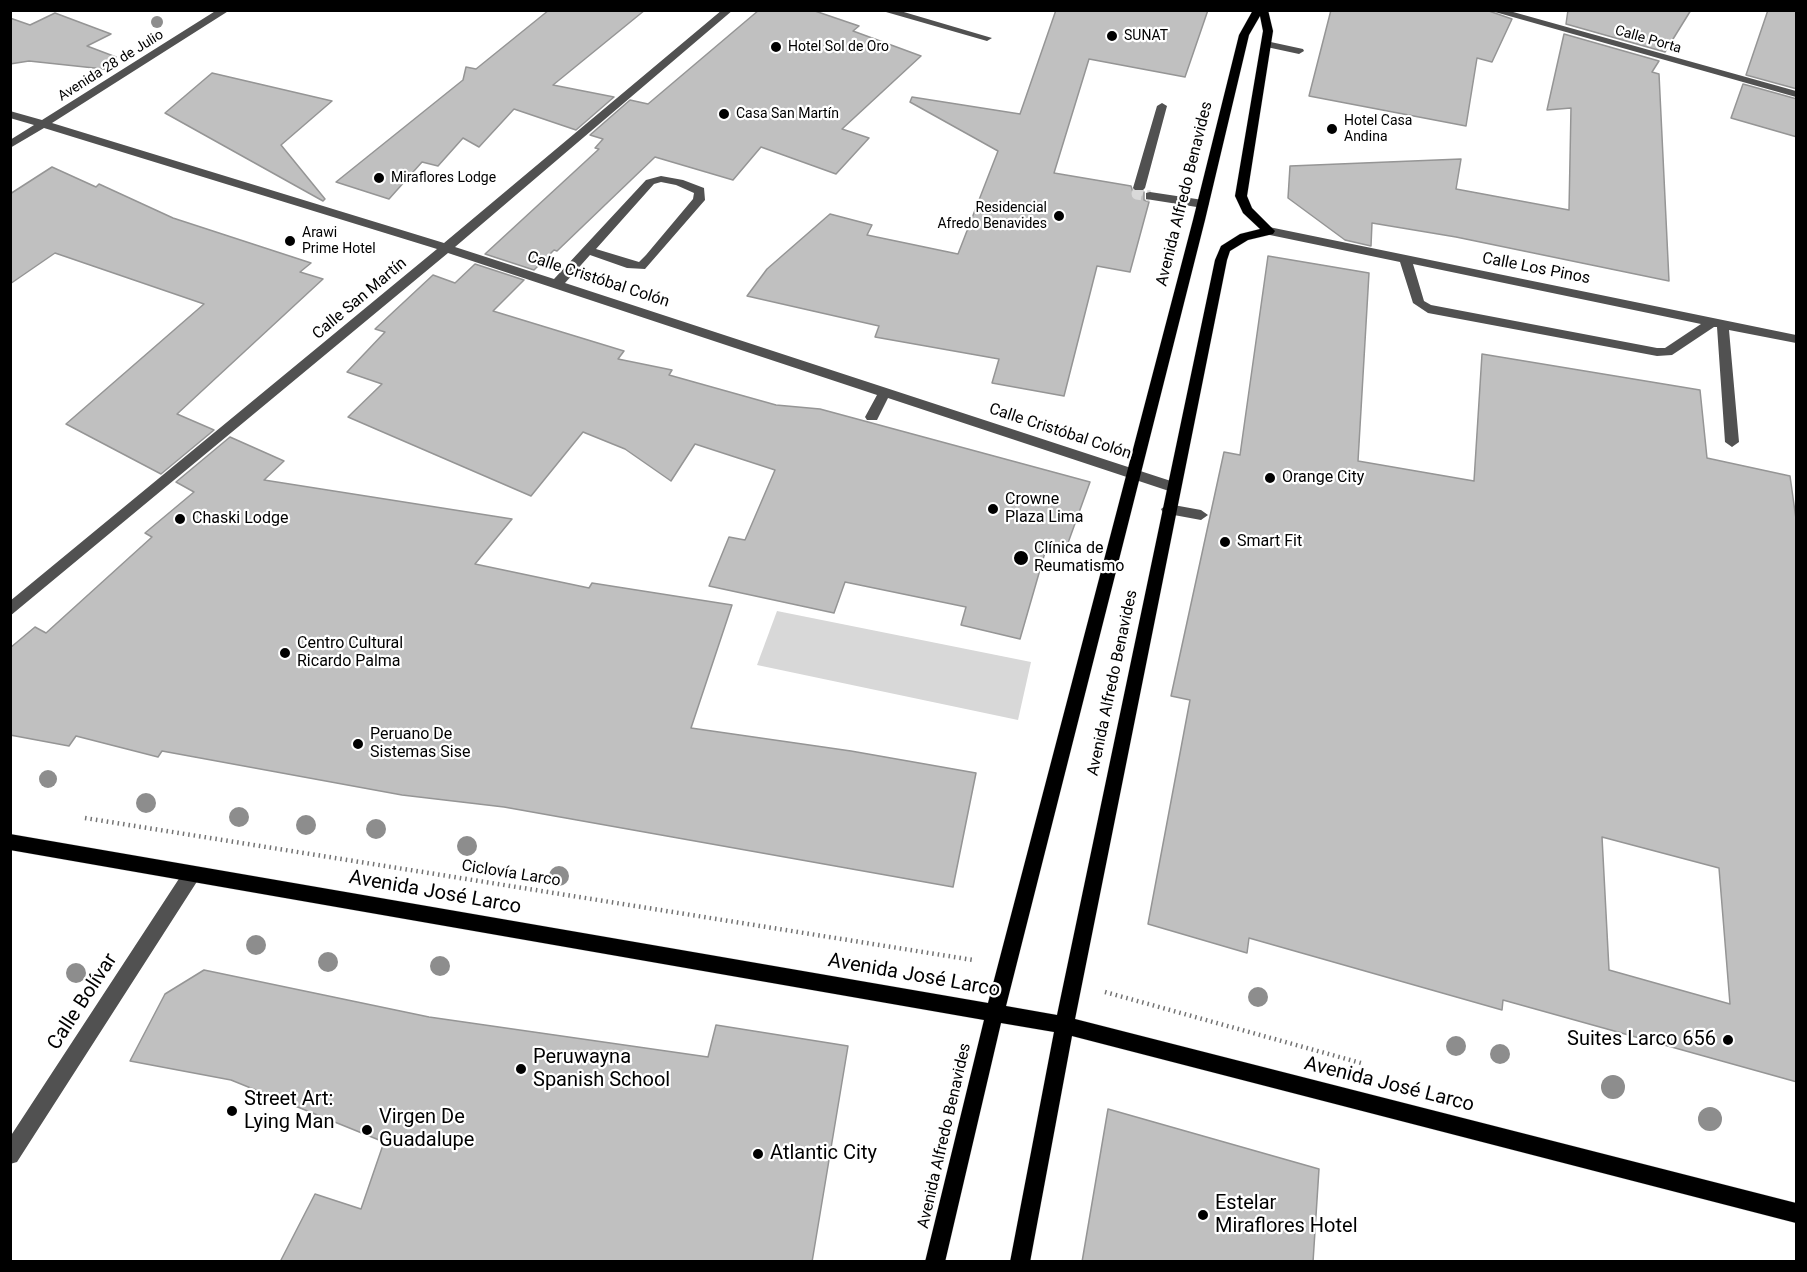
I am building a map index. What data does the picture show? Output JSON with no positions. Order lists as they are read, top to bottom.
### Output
{
  "streets": {
    "main road": ["Avenida Alfredo Benavides", "Avenida José Larco"],
    "street": [
      "Calle Porta",
      "Avenida 28 de Julio",
      "Calle Los Pinos",
      "Calle Cristóbal Colón",
      "Calle San Martín",
      "Calle Bolívar"
    ],
    "path": ["Ciclovía Larco"]
  },
  "crossings": [
    ["Avenida 28 de Julio", "Calle Cristóbal Colón"],
    ["Avenida Alfredo Benavides", "Calle Los Pinos"],
    ["Avenida Alfredo Benavides", "Calle Cristóbal Colón"],
    ["Avenida Alfredo Benavides", "Ciclovía Larco"],
    ["Avenida Alfredo Benavides", "Avenida José Larco"],
    ["Calle Cristóbal Colón", "Calle San Martín"],
    ["Avenida José Larco", "Calle Bolívar"]
  ],
  "places": [
    "SUNAT",
    "Hotel Sol de Oro",
    "Casa San Martín",
    "Hotel Casa Andina",
    "Miraflores Lodge",
    "Residencial Afredo Benavides",
    "Arawi Prime Hotel",
    "Orange City",
    "Crowne Plaza Lima",
    "Chaski Lodge",
    "Smart Fit",
    "Clínica de Reumatismo",
    "Centro Cultural Ricardo Palma",
    "Peruano De Sistemas Sise",
    "Suites Larco 656",
    "Peruwayna Spanish School",
    "Street Art: Lying Man",
    "Virgen De Guadalupe",
    "Atlantic City",
    "Estelar Miraflores Hotel"
  ]
}
